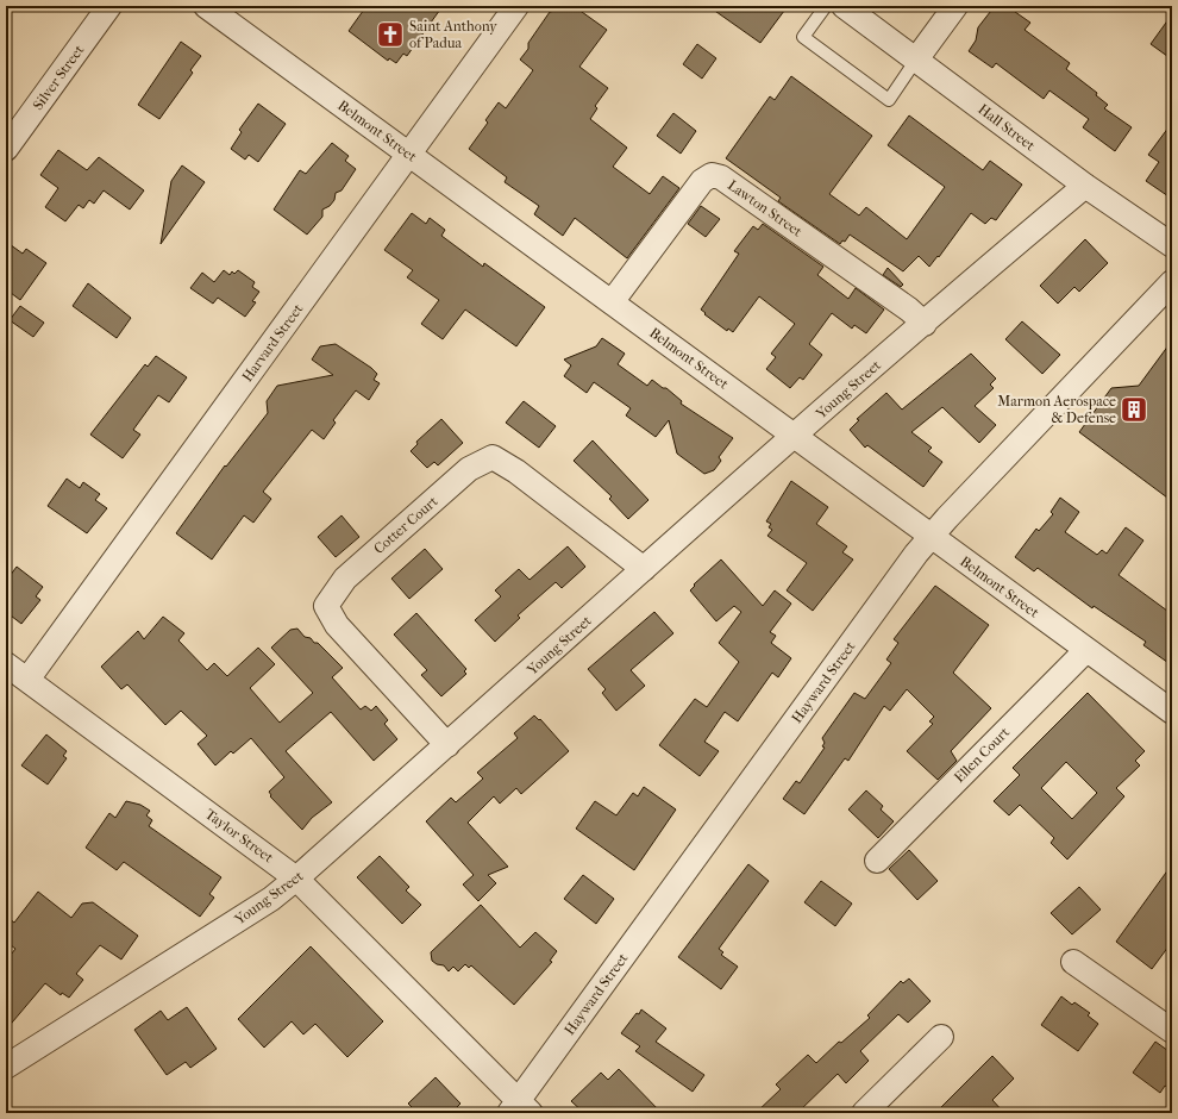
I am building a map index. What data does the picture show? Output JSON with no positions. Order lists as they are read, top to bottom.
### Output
{
  "streets": {
    "street": [
      "Silver Street",
      "Hall Street",
      "Belmont Street",
      "Lawton Street",
      "Harvard Street",
      "Young Street",
      "Cotter Court",
      "Hayward Street",
      "Ellen Court",
      "Taylor Street"
    ]
  },
  "crossings": [
    ["Hall Street", "Young Street"],
    ["Belmont Street", "Lawton Street"],
    ["Belmont Street", "Harvard Street"],
    ["Belmont Street", "Young Street"],
    ["Belmont Street", "Hayward Street"],
    ["Belmont Street", "Ellen Court"],
    ["Lawton Street", "Young Street"],
    ["Harvard Street", "Taylor Street"],
    ["Young Street", "Cotter Court"],
    ["Young Street", "Taylor Street"],
    ["Hayward Street", "Taylor Street"]
  ],
  "places": {
    "church": ["Saint Anthony of Padua"],
    "building": ["Marmon Aerospace & Defense"]
  }
}
